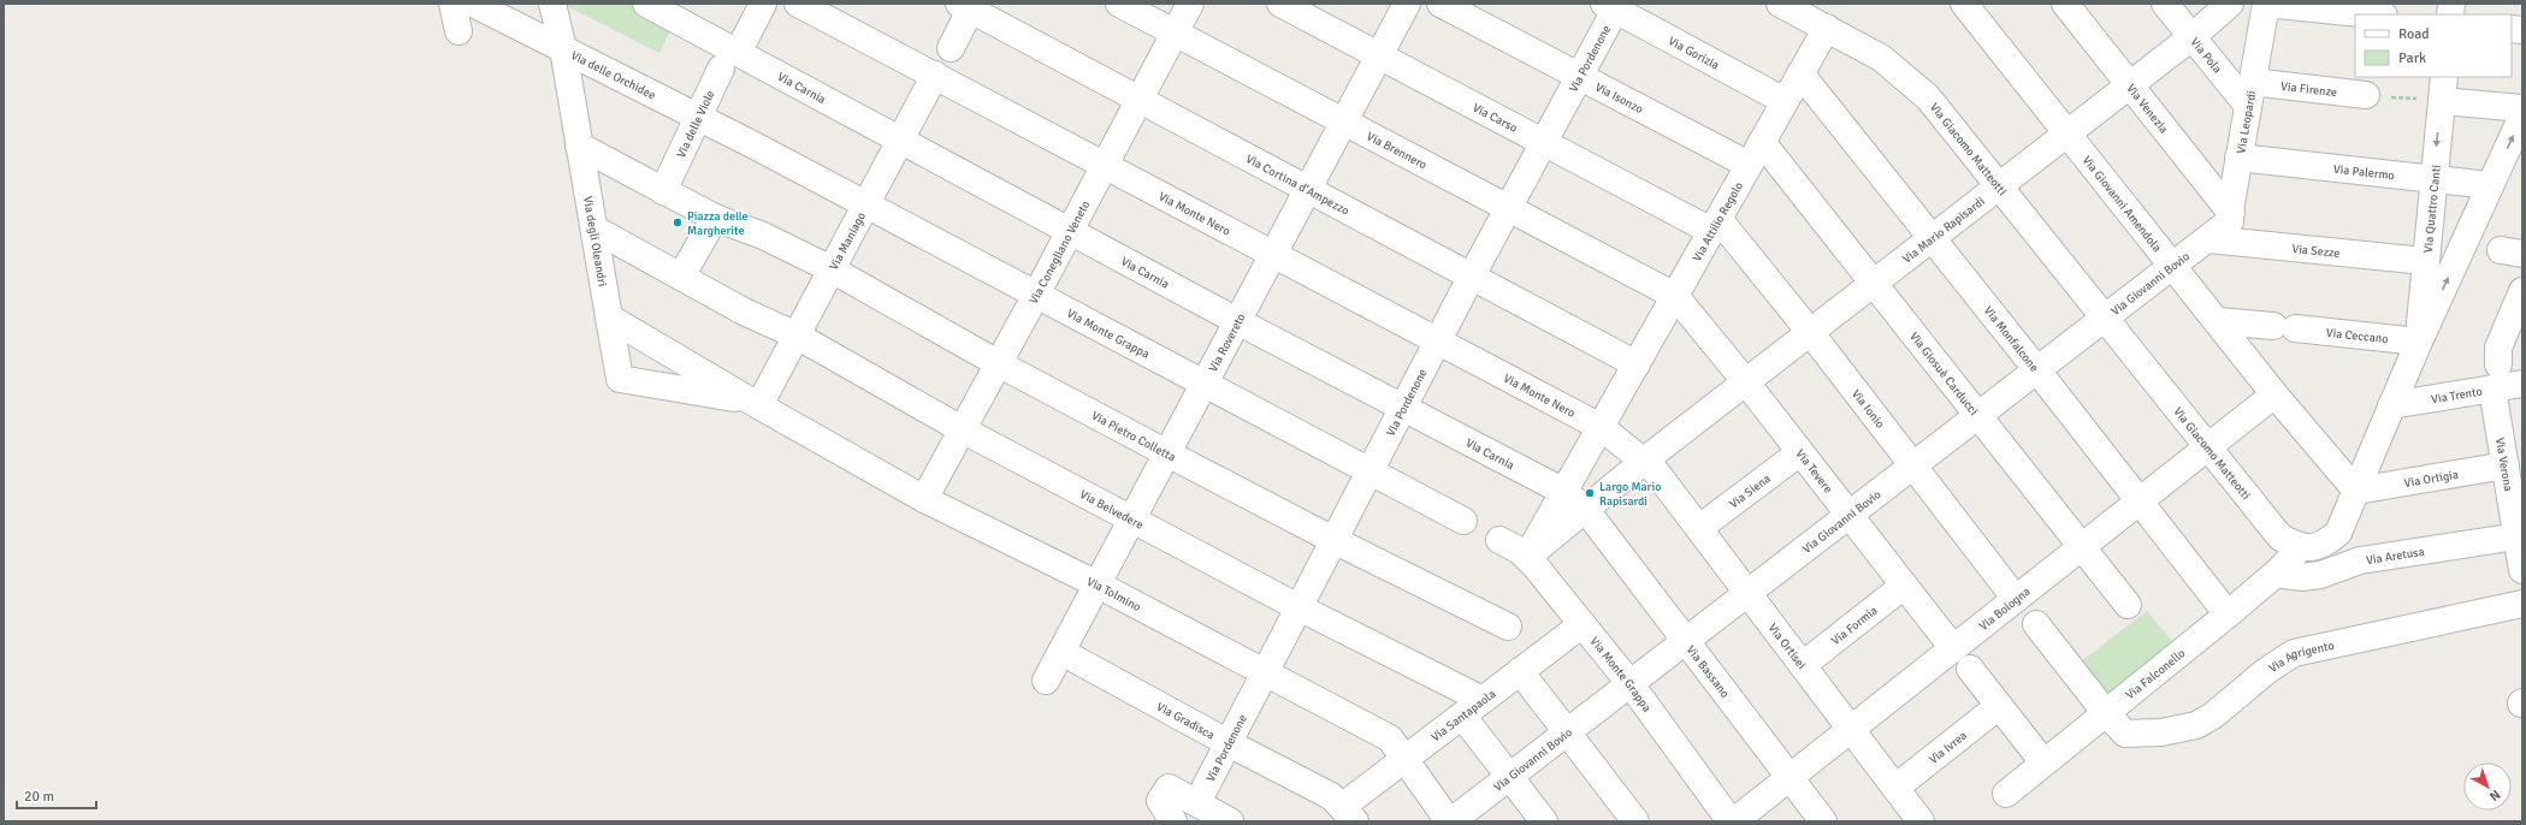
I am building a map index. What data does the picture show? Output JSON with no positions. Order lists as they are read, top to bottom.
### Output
{
  "streets": {
    "street": [
      "Via Gorizia",
      "Via Pola",
      "Via Pordenone",
      "Via delle Orchidee",
      "Via Carnia",
      "Via Firenze",
      "Via Isonzo",
      "Via Venezia",
      "Via Carso",
      "Via Leopardi",
      "Via delle Viole",
      "Via Giacomo Matteotti",
      "Via Brennero",
      "Via Palermo",
      "Via Cortina d'Ampezzo",
      "Via Giovanni Amendola",
      "Via Quattro Canti",
      "Via Monte Nero",
      "Via Attilio Regolo",
      "Via Mario Rapisardi",
      "Via degli Oleandri",
      "Via Maniago",
      "Via Sezze",
      "Via Conegliano Veneto",
      "Via Giovanni Bovio",
      "Via Monte Grappa",
      "Via Ceccano",
      "Via Monfalcone",
      "Via Rovereto",
      "Via Giosuè Carducci",
      "Via Trento",
      "Via Ionio",
      "Via Pietro Colletta",
      "Via Verona",
      "Via Tevere",
      "Via Ortigia",
      "Via Siena",
      "Via Belvedere",
      "Via Aretusa",
      "Via Tolmino",
      "Via Bologna",
      "Via Formia",
      "Via Ortisei",
      "Via Agrigento",
      "Via Bassano",
      "Via Falconello",
      "Via Santapaola",
      "Via Gradisca",
      "Via Ivrea"
    ]
  },
  "crossings": [
    ["Via Gorizia", "Via Pordenone"],
    ["Via Gorizia", "Via Attilio Regolo"],
    ["Via Pola", "Via Firenze"],
    ["Via Pola", "Via Leopardi"],
    ["Via Pola", "Via Mario Rapisardi"],
    ["Via Pordenone", "Via Carnia"],
    ["Via Pordenone", "Via Isonzo"],
    ["Via Pordenone", "Via Carso"],
    ["Via Pordenone", "Via Brennero"],
    ["Via Pordenone", "Via Cortina d'Ampezzo"],
    ["Via Pordenone", "Via Monte Nero"],
    ["Via Pordenone", "Via Monte Grappa"],
    ["Via Pordenone", "Via Pietro Colletta"],
    ["Via Pordenone", "Via Belvedere"],
    ["Via Pordenone", "Via Tolmino"],
    ["Via Pordenone", "Via Gradisca"],
    ["Via delle Orchidee", "Via delle Viole"],
    ["Via delle Orchidee", "Via degli Oleandri"],
    ["Via delle Orchidee", "Via Monte Grappa"],
    ["Via Carnia", "Via delle Viole"],
    ["Via Carnia", "Via Attilio Regolo"],
    ["Via Carnia", "Via Mario Rapisardi"],
    ["Via Carnia", "Via Maniago"],
    ["Via Carnia", "Via Conegliano Veneto"],
    ["Via Carnia", "Via Rovereto"],
    ["Via Carnia", "Via Bassano"],
    ["Via Firenze", "Via Leopardi"],
    ["Via Isonzo", "Via Attilio Regolo"],
    ["Via Venezia", "Via Leopardi"],
    ["Via Venezia", "Via Mario Rapisardi"],
    ["Via Venezia", "Via Sezze"],
    ["Via Venezia", "Via Giovanni Bovio"],
    ["Via Carso", "Via Attilio Regolo"],
    ["Via Carso", "Via Rovereto"],
    ["Via Carso", "Via Ionio"],
    ["Via Leopardi", "Via Palermo"],
    ["Via Leopardi", "Via Sezze"],
    ["Via Leopardi", "Via Giovanni Bovio"],
    ["Via delle Viole", "Via Pietro Colletta"],
    ["Via Giacomo Matteotti", "Via Attilio Regolo"],
    ["Via Giacomo Matteotti", "Via Mario Rapisardi"],
    ["Via Giacomo Matteotti", "Via Giovanni Bovio"],
    ["Via Giacomo Matteotti", "Via Bologna"],
    ["Via Giacomo Matteotti", "Via Falconello"],
    ["Via Brennero", "Via Attilio Regolo"],
    ["Via Brennero", "Via Conegliano Veneto"],
    ["Via Brennero", "Via Rovereto"],
    ["Via Brennero", "Via Tevere"],
    ["Via Palermo", "Via Quattro Canti"],
    ["Via Cortina d'Ampezzo", "Via Attilio Regolo"],
    ["Via Cortina d'Ampezzo", "Via Conegliano Veneto"],
    ["Via Cortina d'Ampezzo", "Via Rovereto"],
    ["Via Giovanni Amendola", "Via Mario Rapisardi"],
    ["Via Giovanni Amendola", "Via Giovanni Bovio"],
    ["Via Giovanni Amendola", "Via Ceccano"],
    ["Via Giovanni Amendola", "Via Ortigia"],
    ["Via Giovanni Amendola", "Via Bologna"],
    ["Via Quattro Canti", "Via Sezze"],
    ["Via Quattro Canti", "Via Ceccano"],
    ["Via Monte Nero", "Via Attilio Regolo"],
    ["Via Monte Nero", "Via Mario Rapisardi"],
    ["Via Monte Nero", "Via Maniago"],
    ["Via Monte Nero", "Via Conegliano Veneto"],
    ["Via Monte Nero", "Via Rovereto"],
    ["Via Monte Nero", "Via Ortisei"],
    ["Via Attilio Regolo", "Via Mario Rapisardi"],
    ["Via Attilio Regolo", "Via Monte Grappa"],
    ["Via Attilio Regolo", "Via Monfalcone"],
    ["Via Attilio Regolo", "Via Giosuè Carducci"],
    ["Via Attilio Regolo", "Via Ionio"],
    ["Via Attilio Regolo", "Via Tevere"],
    ["Via Mario Rapisardi", "Via Monte Grappa"],
    ["Via Mario Rapisardi", "Via Monfalcone"],
    ["Via Mario Rapisardi", "Via Giosuè Carducci"],
    ["Via Mario Rapisardi", "Via Ionio"],
    ["Via Mario Rapisardi", "Via Tevere"],
    ["Via Mario Rapisardi", "Via Ortisei"],
    ["Via Mario Rapisardi", "Via Bassano"],
    ["Via degli Oleandri", "Via Maniago"],
    ["Via degli Oleandri", "Via Pietro Colletta"],
    ["Via degli Oleandri", "Via Belvedere"],
    ["Via degli Oleandri", "Via Tolmino"],
    ["Via Maniago", "Via Monte Grappa"],
    ["Via Maniago", "Via Pietro Colletta"],
    ["Via Maniago", "Via Belvedere"],
    ["Via Maniago", "Via Tolmino"],
    ["Via Sezze", "Via Giovanni Bovio"],
    ["Via Conegliano Veneto", "Via Monte Grappa"],
    ["Via Conegliano Veneto", "Via Pietro Colletta"],
    ["Via Conegliano Veneto", "Via Belvedere"],
    ["Via Conegliano Veneto", "Via Tolmino"],
    ["Via Giovanni Bovio", "Via Monte Grappa"],
    ["Via Giovanni Bovio", "Via Monfalcone"],
    ["Via Giovanni Bovio", "Via Giosuè Carducci"],
    ["Via Giovanni Bovio", "Via Ionio"],
    ["Via Giovanni Bovio", "Via Tevere"],
    ["Via Giovanni Bovio", "Via Tolmino"],
    ["Via Giovanni Bovio", "Via Ortisei"],
    ["Via Giovanni Bovio", "Via Bassano"],
    ["Via Monte Grappa", "Via Rovereto"],
    ["Via Monte Grappa", "Via Santapaola"],
    ["Via Monfalcone", "Via Bologna"],
    ["Via Rovereto", "Via Pietro Colletta"],
    ["Via Rovereto", "Via Belvedere"],
    ["Via Rovereto", "Via Tolmino"],
    ["Via Rovereto", "Via Gradisca"],
    ["Via Giosuè Carducci", "Via Bologna"],
    ["Via Trento", "Via Verona"],
    ["Via Ionio", "Via Bologna"],
    ["Via Verona", "Via Ortigia"],
    ["Via Verona", "Via Aretusa"],
    ["Via Tevere", "Via Siena"],
    ["Via Tevere", "Via Bologna"],
    ["Via Tevere", "Via Formia"],
    ["Via Siena", "Via Ortisei"],
    ["Via Belvedere", "Via Santapaola"],
    ["Via Aretusa", "Via Falconello"],
    ["Via Tolmino", "Via Santapaola"],
    ["Via Bologna", "Via Ortisei"],
    ["Via Bologna", "Via Bassano"],
    ["Via Formia", "Via Ortisei"],
    ["Via Ortisei", "Via Ivrea"],
    ["Via Agrigento", "Via Falconello"],
    ["Via Santapaola", "Via Gradisca"]
  ],
  "places": ["Piazza delle Margherite", "Largo Mario Rapisardi"],
  "legend": ["Road", "Park"],
  "scale_bar": "20 m",
  "north": "bottom right"
}
